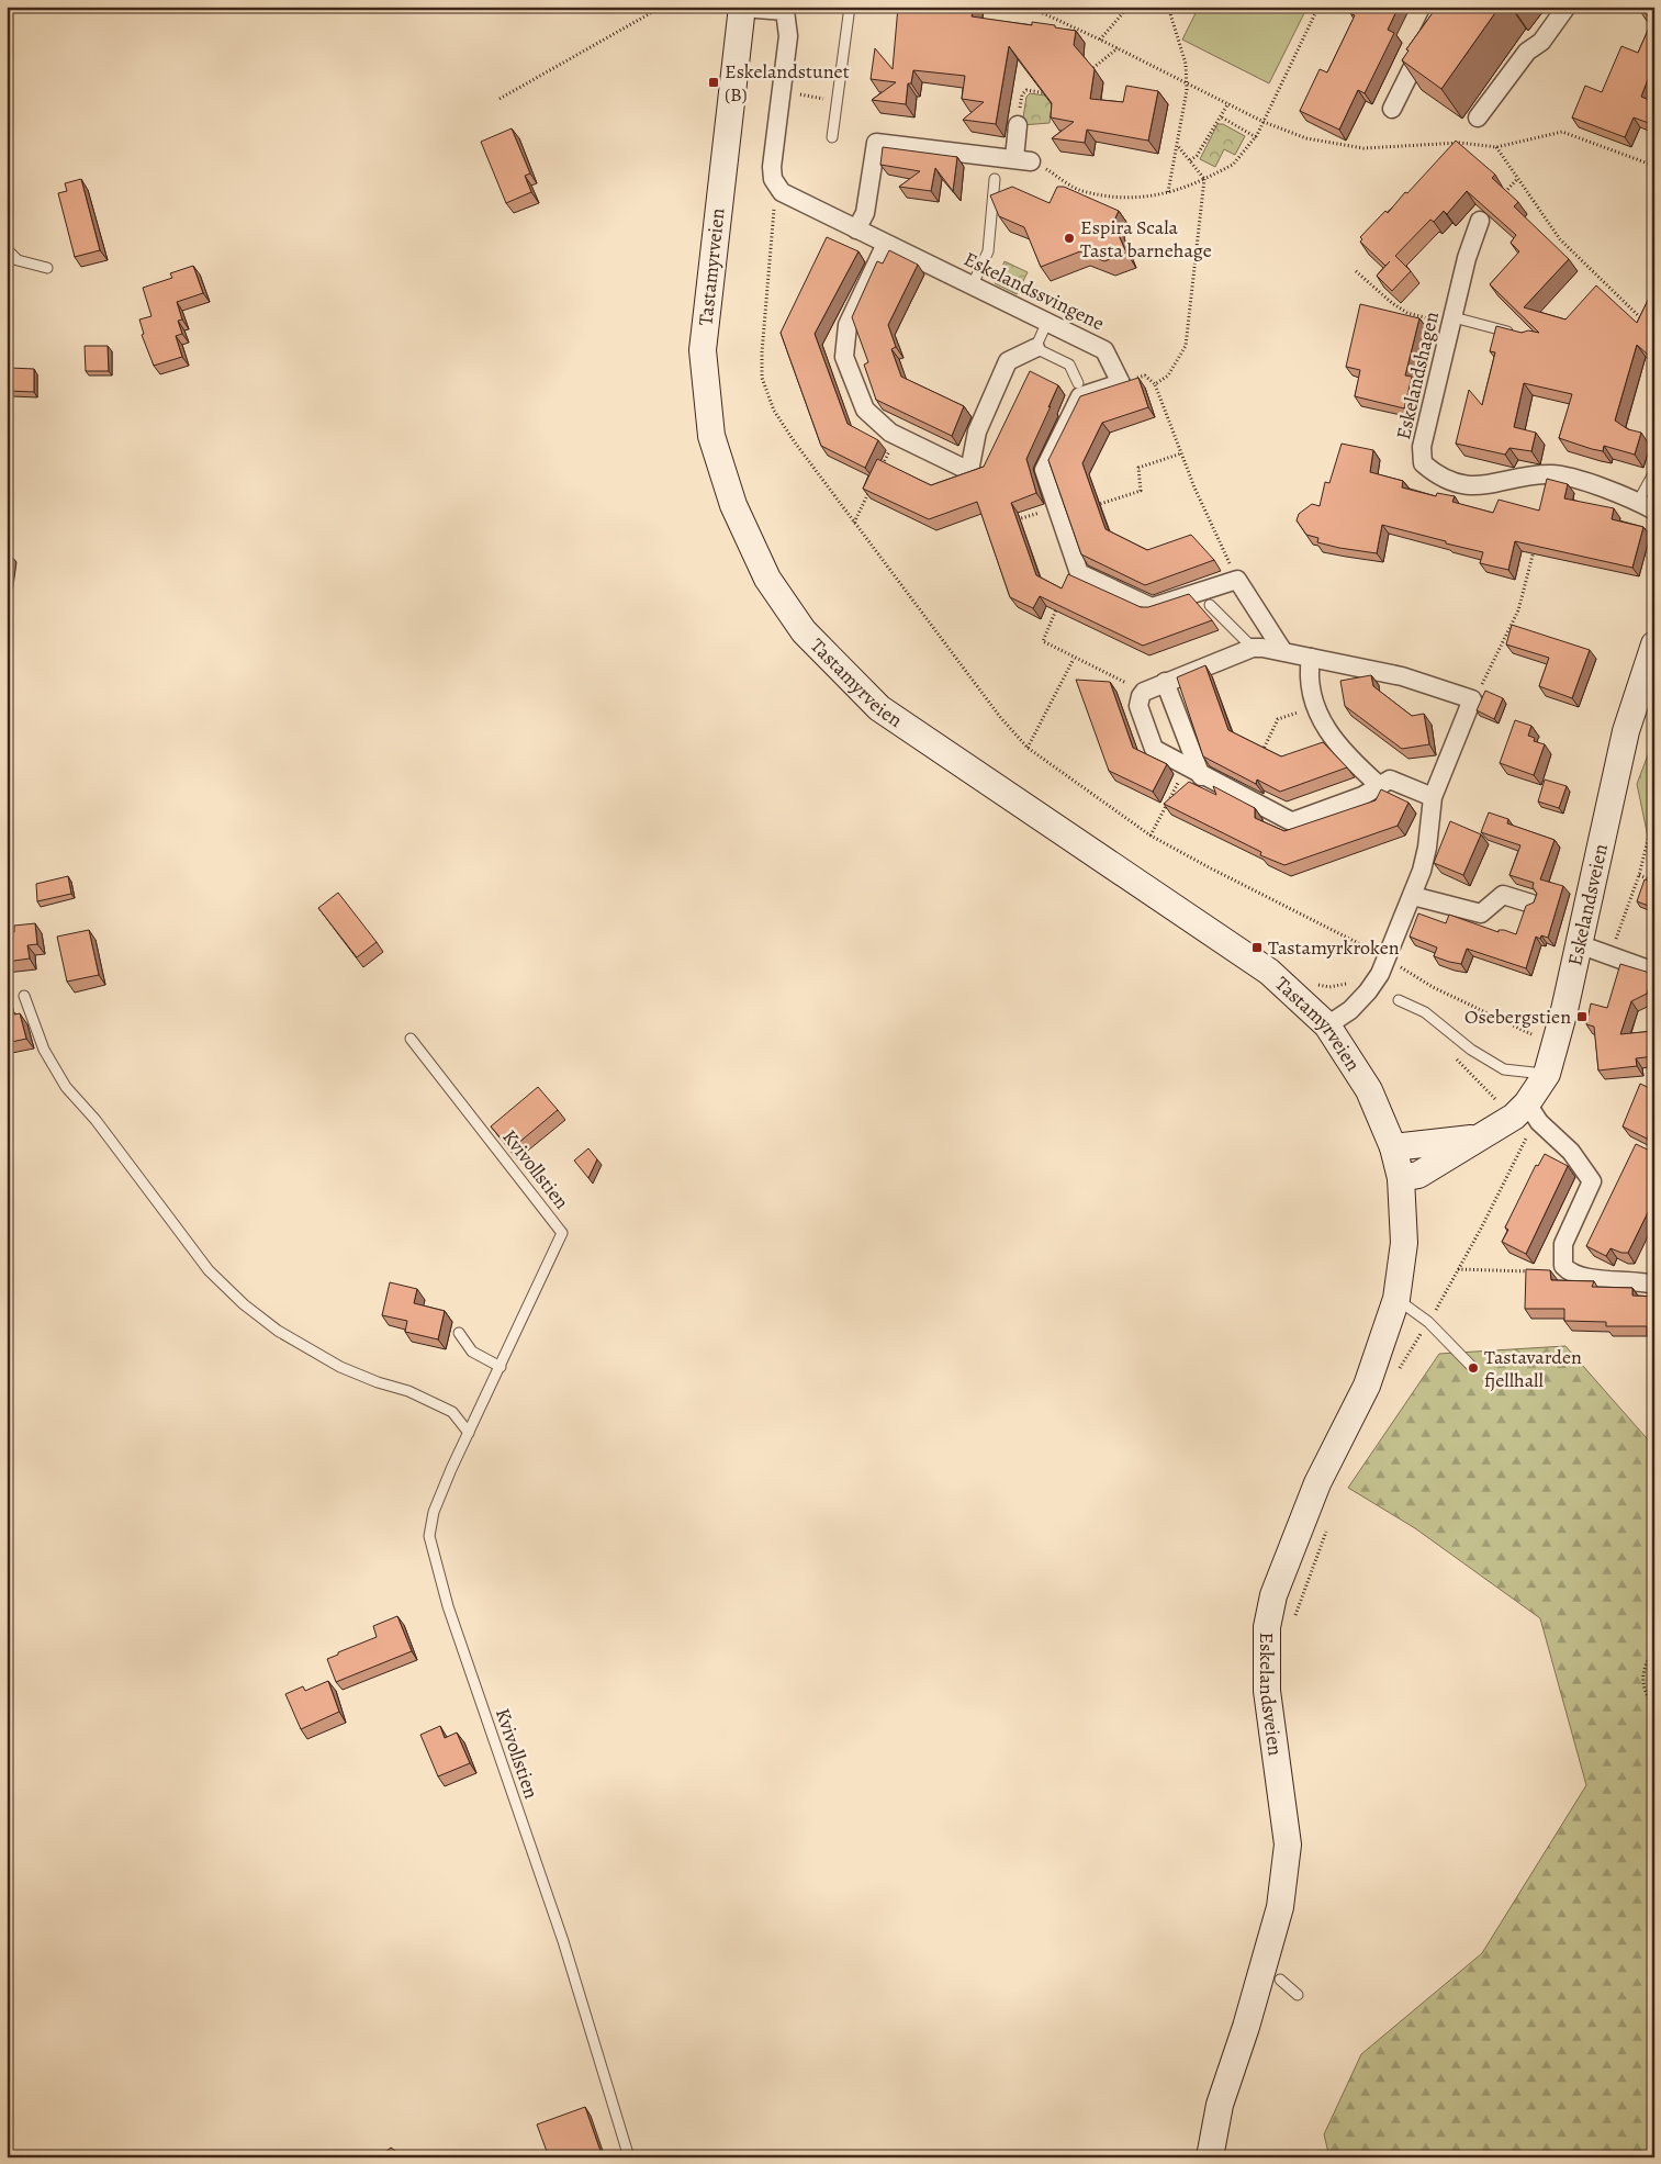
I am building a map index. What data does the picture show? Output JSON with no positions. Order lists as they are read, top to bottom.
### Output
{
  "streets": {
    "main road": ["Tastamyrveien", "Eskelandsveien"],
    "street": ["Eskelandssvingene", "Eskelandshagen"],
    "lane": ["Kvivollstien"]
  },
  "crossings": [
    ["Tastamyrveien", "Eskelandsveien"]
  ],
  "places": {
    "transit": ["Eskelandstunet (B)", "Tastamyrkroken", "Osebergstien"],
    "other": ["Espira Scala Tasta barnehage", "Tastavarden fjellhall"]
  }
}
